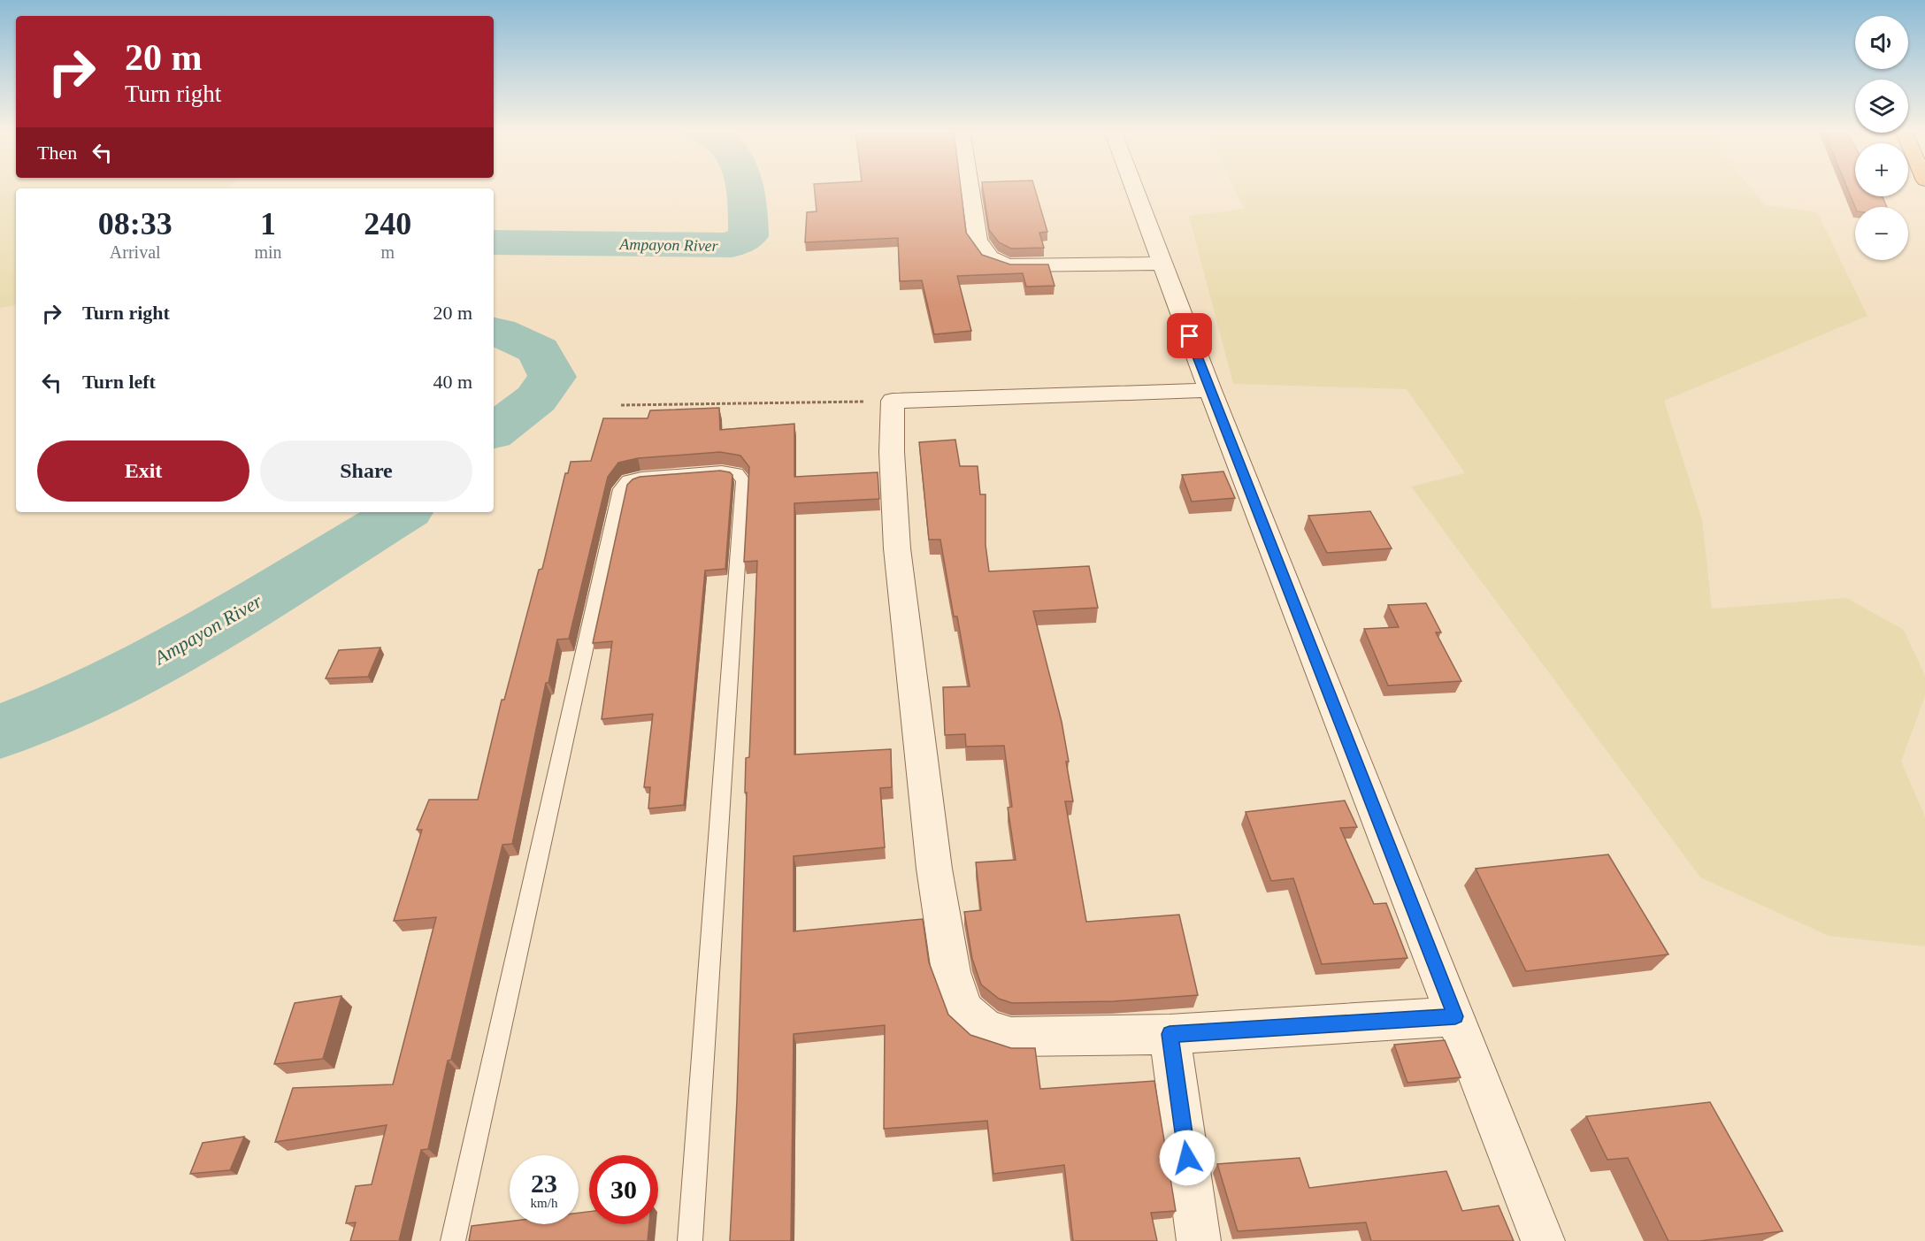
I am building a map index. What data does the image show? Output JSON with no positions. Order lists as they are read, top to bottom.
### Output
{
  "water": ["Ampayon River"],
  "page": {
    "map_buttons": ["+", "−"],
    "turn": ["20 m", "Turn right"],
    "then": "Then",
    "eta": [
      "08:33",
      "Arrival",
      "1",
      "min",
      "240",
      "m"
    ],
    "list": [
      {
        "name": "Turn right",
        "value": "20 m"
      },
      {
        "name": "Turn left",
        "value": "40 m"
      }
    ],
    "buttons": ["Exit", "Share"],
    "speed": "23 km/h",
    "limit": "30"
  }
}
